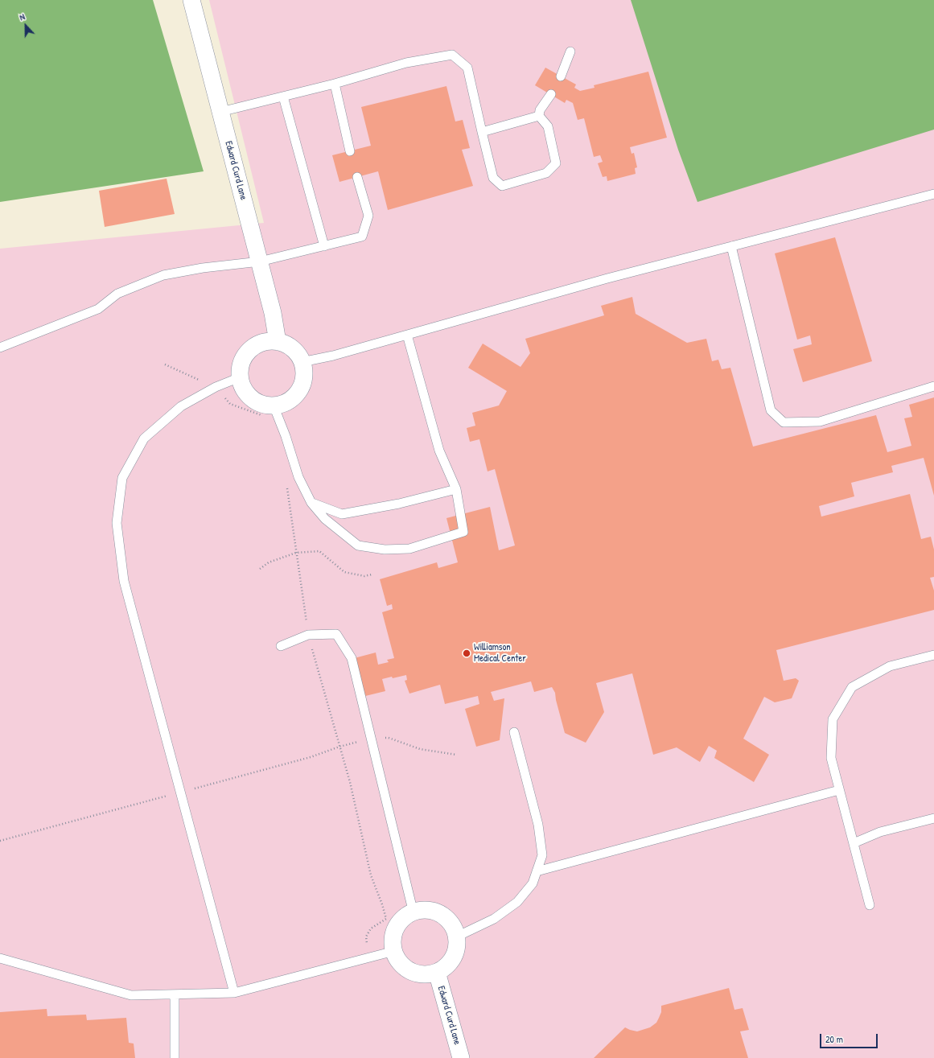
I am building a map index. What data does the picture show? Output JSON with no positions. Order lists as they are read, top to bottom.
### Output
{
  "streets": {
    "street": ["Edward Curd Lane"]
  },
  "places": ["Williamson Medical Center"],
  "scale_bar": "20 m",
  "north": "top"
}
